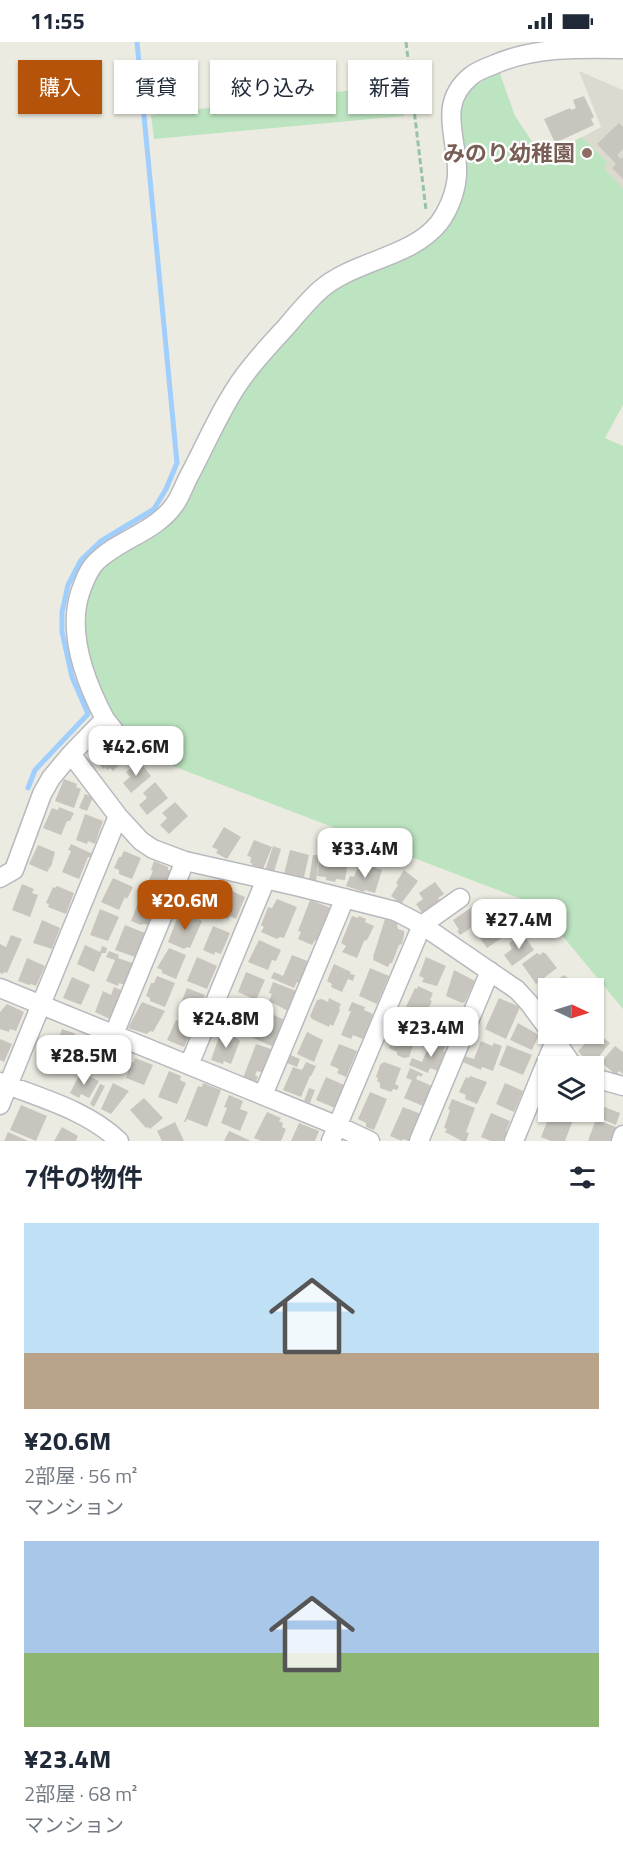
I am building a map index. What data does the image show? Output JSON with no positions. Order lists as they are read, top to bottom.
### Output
{
  "places": ["みのり幼稚園"],
  "north": "right",
  "page": {
    "status": "11:55",
    "chip": [
      "購入",
      "賃貸",
      "絞り込み",
      "新着"
    ],
    "price": [
      "¥42.6M",
      "¥33.4M",
      "¥20.6M",
      "¥27.4M",
      "¥24.8M",
      "¥23.4M",
      "¥28.5M"
    ],
    "heading": "7件の物件",
    "list": [
      {
        "name": "¥20.6M",
        "note": "2部屋 · 56 m² · マンション"
      },
      {
        "name": "¥23.4M",
        "note": "2部屋 · 68 m² · マンション"
      }
    ]
  }
}
